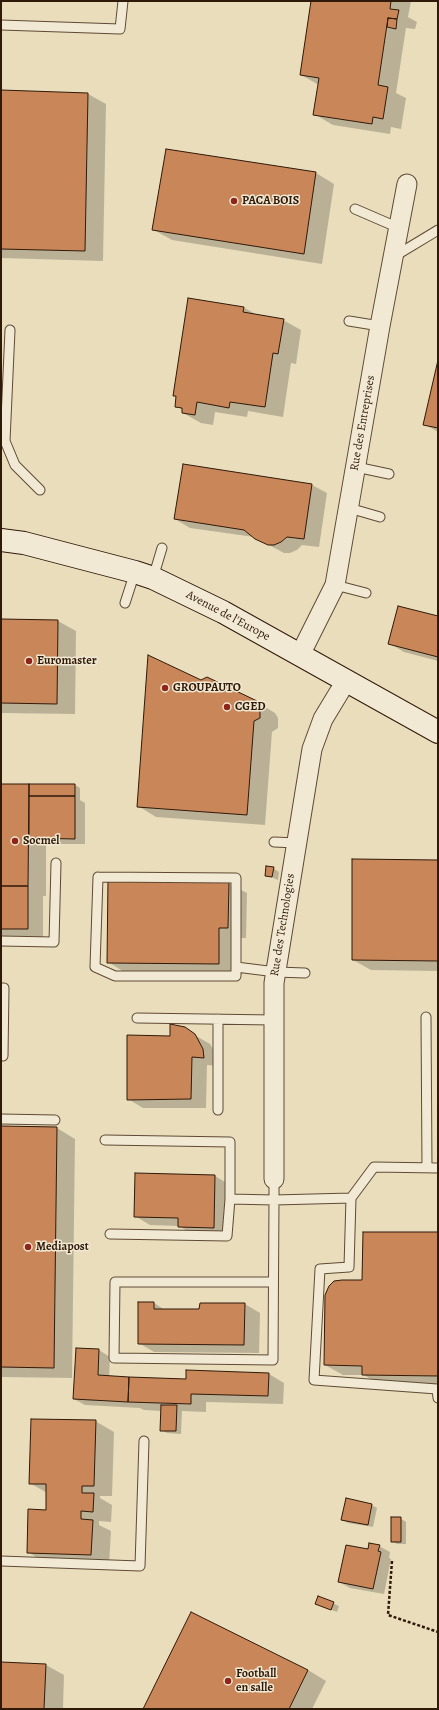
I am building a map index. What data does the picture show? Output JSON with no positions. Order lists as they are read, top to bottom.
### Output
{
  "streets": {
    "street": ["Rue des Entreprises", "Avenue de l'Europe", "Rue des Technologies"]
  },
  "crossings": [
    ["Rue des Entreprises", "Avenue de l'Europe"],
    ["Avenue de l'Europe", "Rue des Technologies"]
  ],
  "places": [
    "PACA BOIS",
    "Euromaster",
    "GROUPAUTO",
    "CGED",
    "Socmel",
    "Mediapost",
    "Football en salle"
  ]
}
